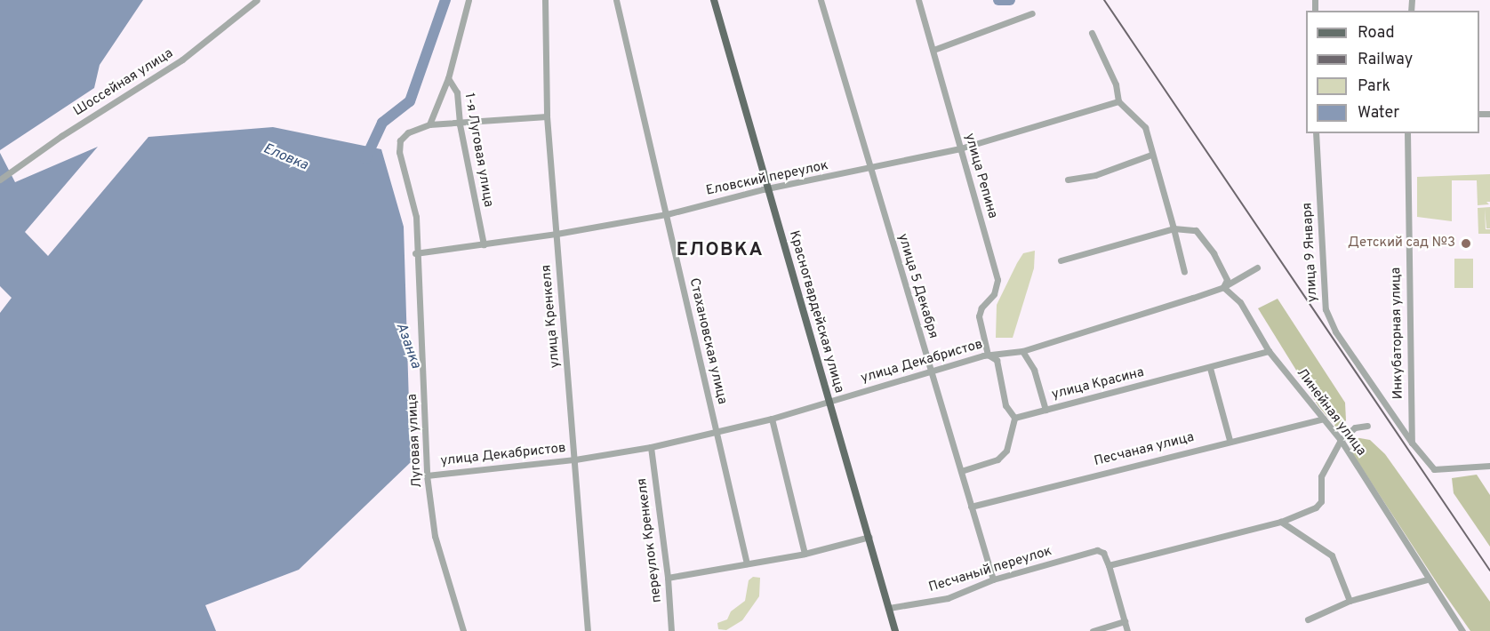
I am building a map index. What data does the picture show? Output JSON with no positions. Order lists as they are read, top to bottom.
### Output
{
  "streets": {
    "main road": ["Красногвардейская улица"],
    "street": [
      "Шоссейная улица",
      "1-я Луговая улица",
      "улица Репина",
      "Еловский переулок",
      "улица 9 Января",
      "улица 5 Декабря",
      "улица Кренкеля",
      "Инкубаторная улица",
      "Стахановская улица",
      "улица Декабристов",
      "улица Красина",
      "Линейная улица",
      "Луговая улица",
      "Песчаная улица",
      "переулок Кренкеля",
      "Песчаный переулок"
    ]
  },
  "crossings": [
    ["1-я Луговая улица", "Еловский переулок"],
    ["улица Репина", "Еловский переулок"],
    ["улица Репина", "улица Декабристов"],
    ["улица Репина", "улица Красина"],
    ["Еловский переулок", "улица 5 Декабря"],
    ["Еловский переулок", "Красногвардейская улица"],
    ["Еловский переулок", "улица Кренкеля"],
    ["Еловский переулок", "Стахановская улица"],
    ["Еловский переулок", "Луговая улица"],
    ["улица 9 Января", "Инкубаторная улица"],
    ["улица 5 Декабря", "улица Декабристов"],
    ["улица 5 Декабря", "Песчаная улица"],
    ["улица 5 Декабря", "Песчаный переулок"],
    ["Красногвардейская улица", "улица Декабристов"],
    ["Красногвардейская улица", "Песчаный переулок"],
    ["улица Кренкеля", "улица Декабристов"],
    ["Стахановская улица", "улица Декабристов"],
    ["улица Декабристов", "Линейная улица"],
    ["улица Декабристов", "Луговая улица"],
    ["улица Декабристов", "переулок Кренкеля"],
    ["улица Красина", "Линейная улица"],
    ["Линейная улица", "Песчаная улица"]
  ],
  "districts": ["ЕЛОВКА"],
  "water": ["Еловка", "Азанка"],
  "places": ["Детский сад №3"],
  "legend": [
    "Road",
    "Railway",
    "Park",
    "Water"
  ]
}
